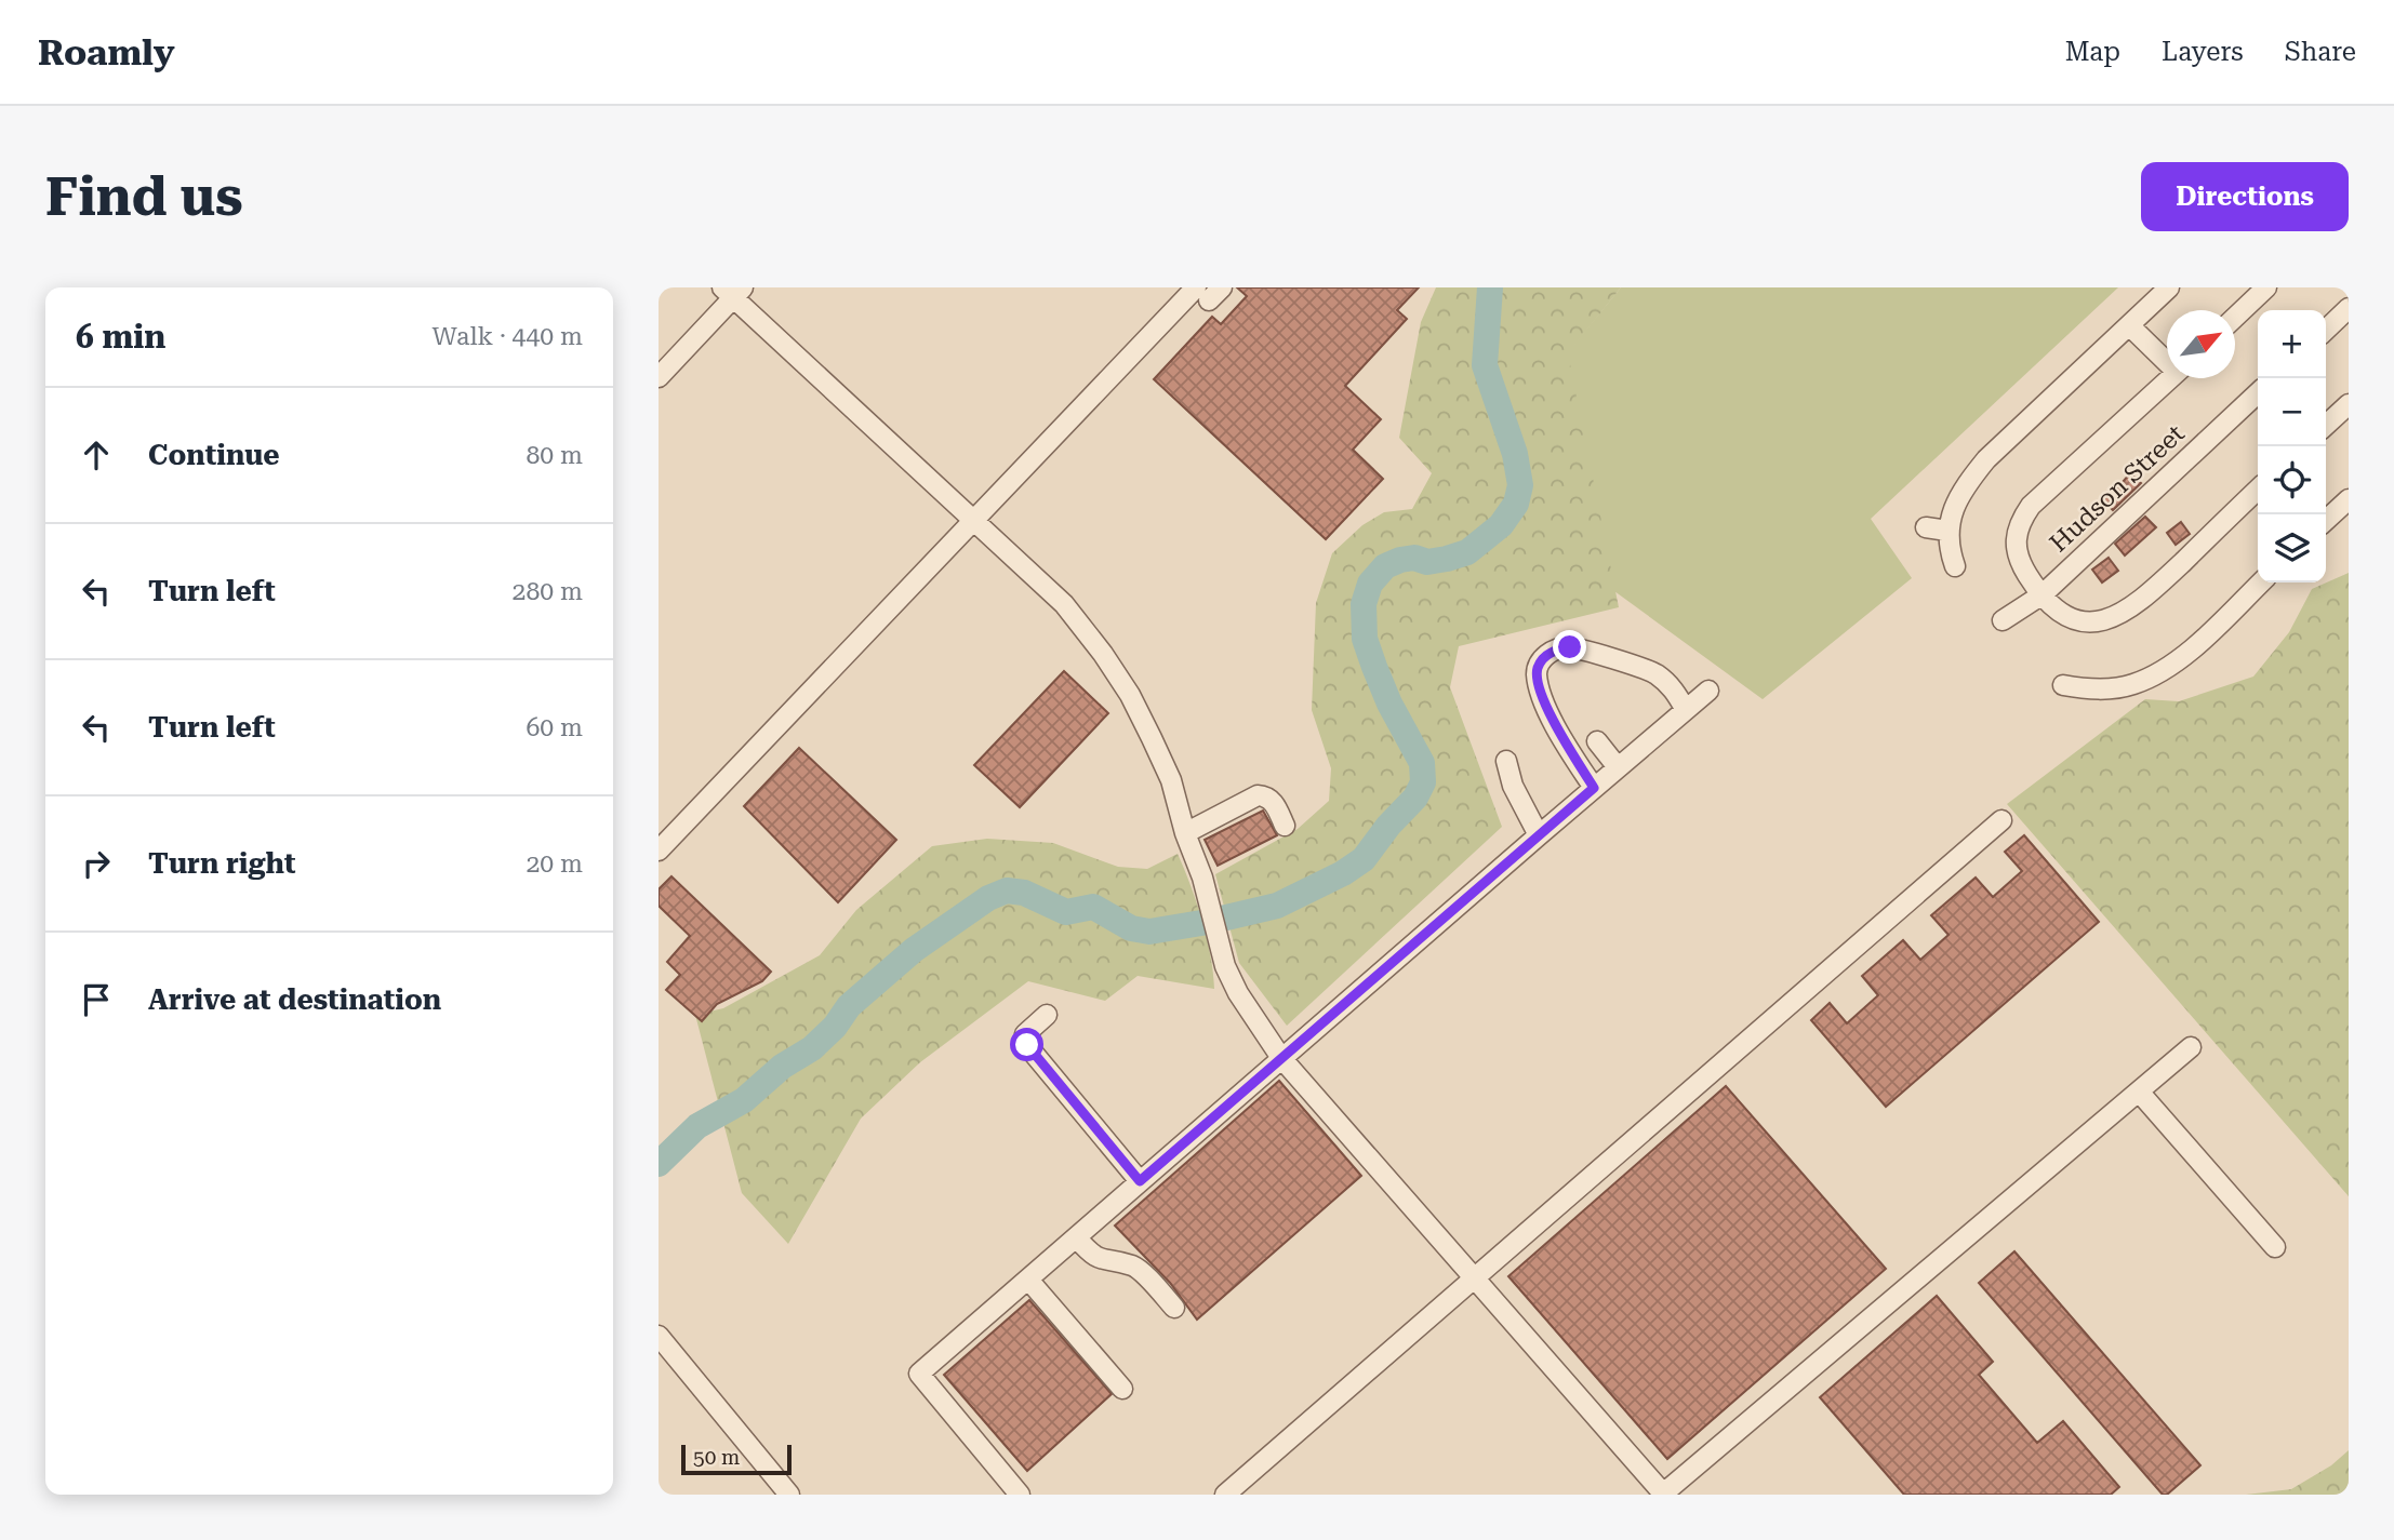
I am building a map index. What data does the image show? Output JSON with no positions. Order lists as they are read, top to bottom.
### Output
{
  "streets": {
    "street": ["Hudson Street"]
  },
  "scale_bar": "50 m",
  "north": "top right",
  "page": {
    "header": "Roamly",
    "nav": ["Map", "Layers", "Share"],
    "buttons": "Directions",
    "title": "Find us",
    "heading": ["6 min", "Walk · 440 m"],
    "map_buttons": ["+", "−"],
    "list": [
      ["Continue", "80 m"],
      ["Turn left", "280 m"],
      ["Turn left", "60 m"],
      ["Turn right", "20 m"],
      "Arrive at destination"
    ],
    "scale": "50 m"
  }
}
